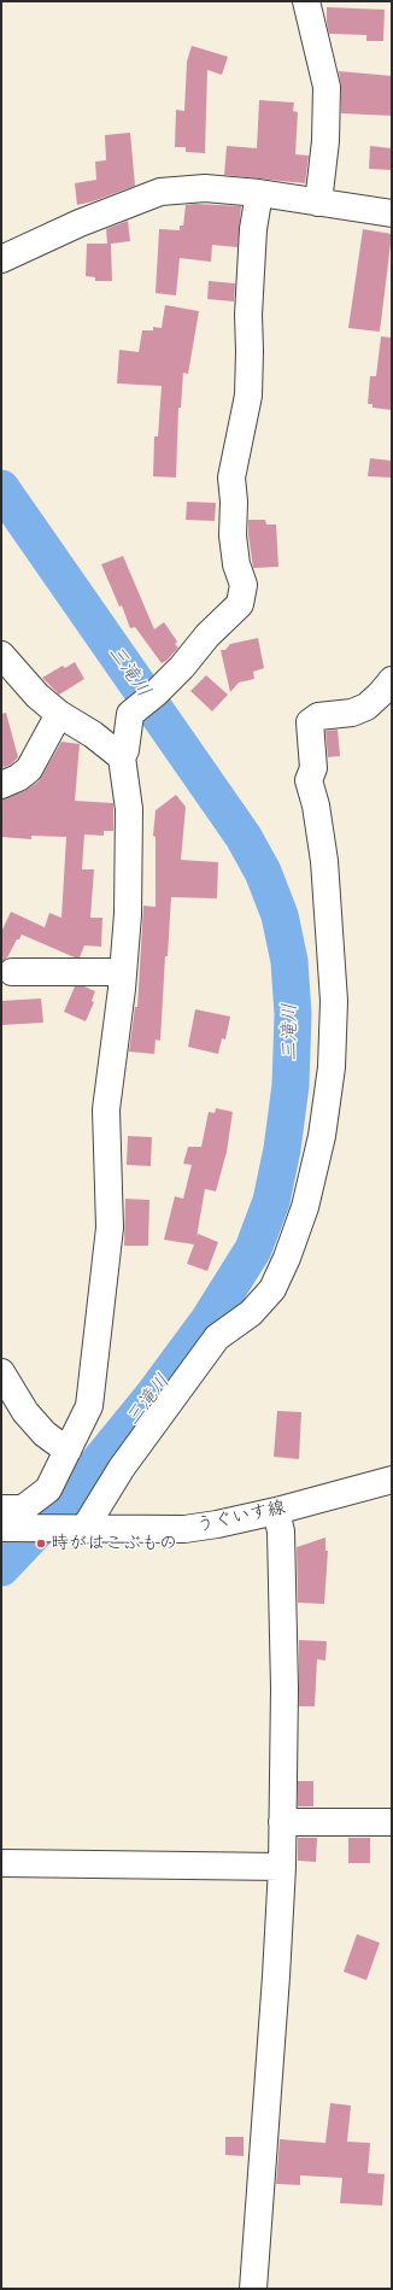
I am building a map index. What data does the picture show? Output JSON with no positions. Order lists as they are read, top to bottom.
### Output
{
  "streets": {
    "street": ["うぐいす線"]
  },
  "water": ["三滝川"],
  "places": ["時がはこぶもの"]
}
